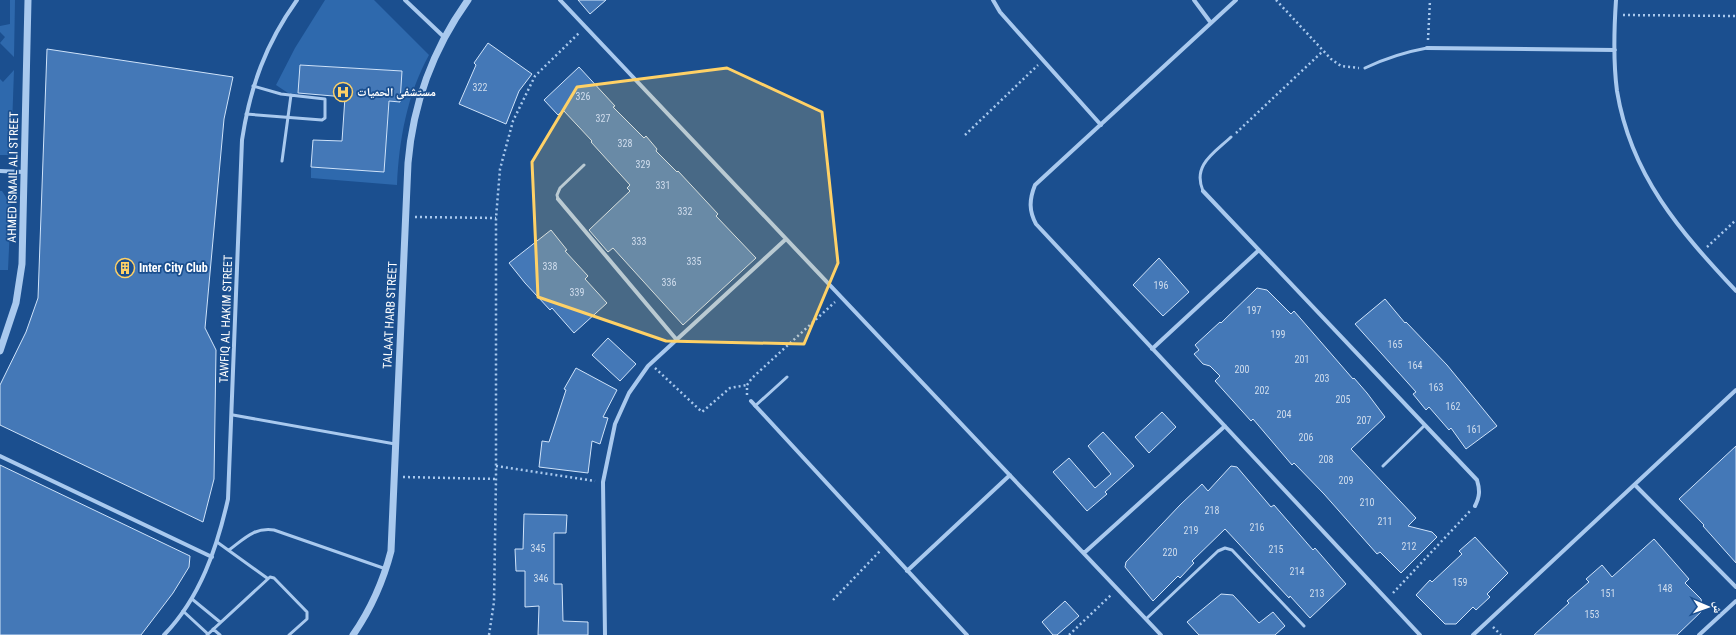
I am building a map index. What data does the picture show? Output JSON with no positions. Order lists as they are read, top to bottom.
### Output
{
  "streets": {
    "street": ["AHMED ISMAIL ALI STREET", "TALAAT HARB STREET", "TAWFIQ AL HAKIM STREET"]
  },
  "places": {
    "hospital": ["مستشفى الحميات"],
    "building": ["Inter City Club"]
  },
  "house_numbers": [
    "322",
    "326",
    "327",
    "328",
    "329",
    "331",
    "332",
    "333",
    "335",
    "338",
    "336",
    "196",
    "339",
    "197",
    "199",
    "165",
    "201",
    "164",
    "200",
    "203",
    "163",
    "202",
    "205",
    "162",
    "204",
    "207",
    "161",
    "206",
    "208",
    "209",
    "210",
    "218",
    "211",
    "216",
    "219",
    "212",
    "345",
    "215",
    "220",
    "214",
    "346",
    "159",
    "148",
    "213",
    "151",
    "153"
  ],
  "north": "right"
}
